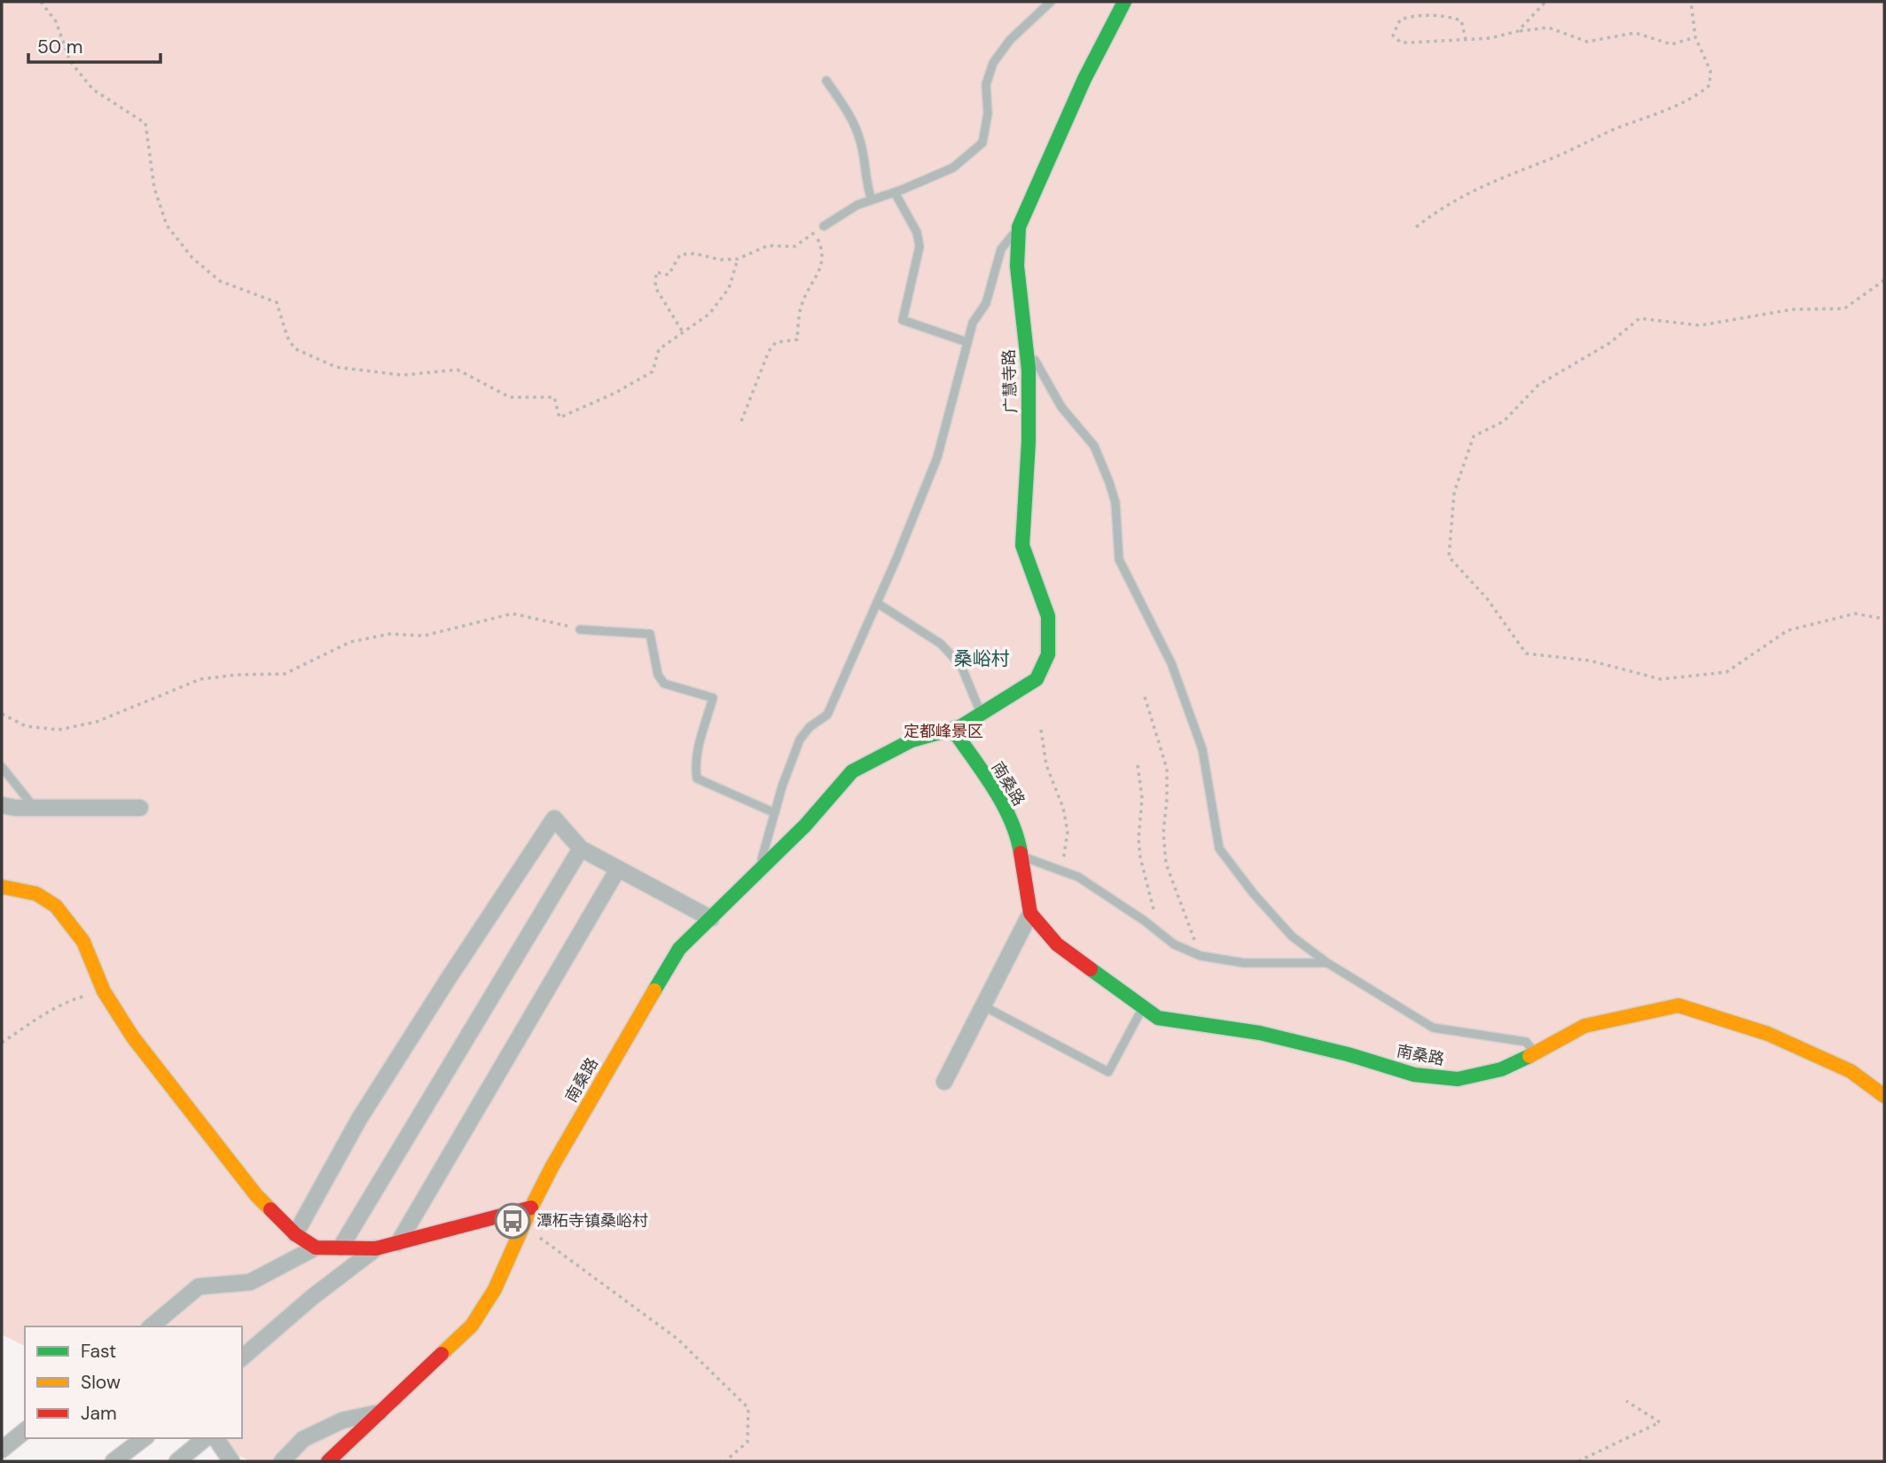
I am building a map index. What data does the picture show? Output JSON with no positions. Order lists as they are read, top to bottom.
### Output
{
  "streets": {
    "street": ["广慧寺路", "南桑路"]
  },
  "crossings": [
    ["广慧寺路", "南桑路"]
  ],
  "districts": ["桑峪村"],
  "parks": ["定都峰景区"],
  "places": {
    "bus stop": ["潭柘寺镇桑峪村"]
  },
  "legend": ["Fast", "Slow", "Jam"],
  "scale_bar": "50 m"
}
